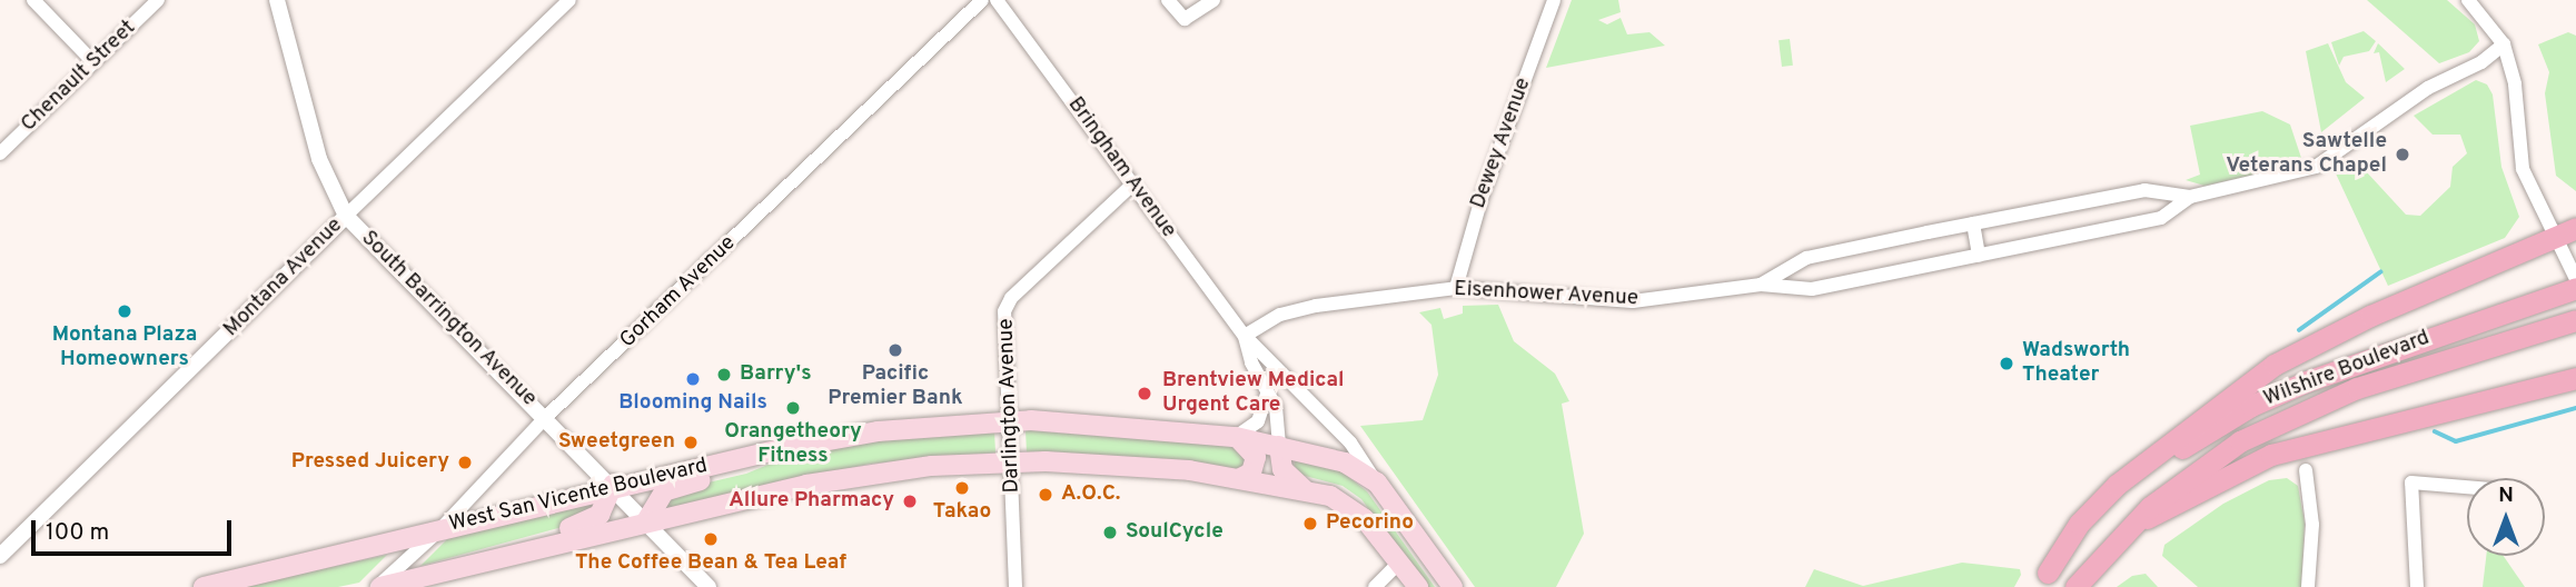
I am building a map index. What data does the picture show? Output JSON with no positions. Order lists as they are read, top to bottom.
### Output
{
  "streets": {
    "main road": ["Wilshire Boulevard", "West San Vicente Boulevard"],
    "street": [
      "Chenault Street",
      "Dewey Avenue",
      "Bringham Avenue",
      "Montana Avenue",
      "Gorham Avenue",
      "Eisenhower Avenue",
      "South Barrington Avenue",
      "Darlington Avenue"
    ]
  },
  "crossings": [
    ["Dewey Avenue", "Eisenhower Avenue"],
    ["Bringham Avenue", "Eisenhower Avenue"],
    ["Bringham Avenue", "Darlington Avenue"],
    ["Bringham Avenue", "West San Vicente Boulevard"],
    ["Montana Avenue", "South Barrington Avenue"],
    ["Gorham Avenue", "South Barrington Avenue"],
    ["Gorham Avenue", "West San Vicente Boulevard"],
    ["South Barrington Avenue", "West San Vicente Boulevard"],
    ["Darlington Avenue", "West San Vicente Boulevard"]
  ],
  "places": [
    "Sawtelle Veterans Chapel",
    "Montana Plaza Homeowners",
    "Pacific Premier Bank",
    "Wadsworth Theater",
    "Barry's",
    "Blooming Nails",
    "Brentview Medical Urgent Care",
    "Orangetheory Fitness",
    "Sweetgreen",
    "Pressed Juicery",
    "Takao",
    "A.O.C.",
    "Allure Pharmacy",
    "Pecorino",
    "SoulCycle",
    "The Coffee Bean & Tea Leaf"
  ],
  "scale_bar": "100 m",
  "north": "top"
}
